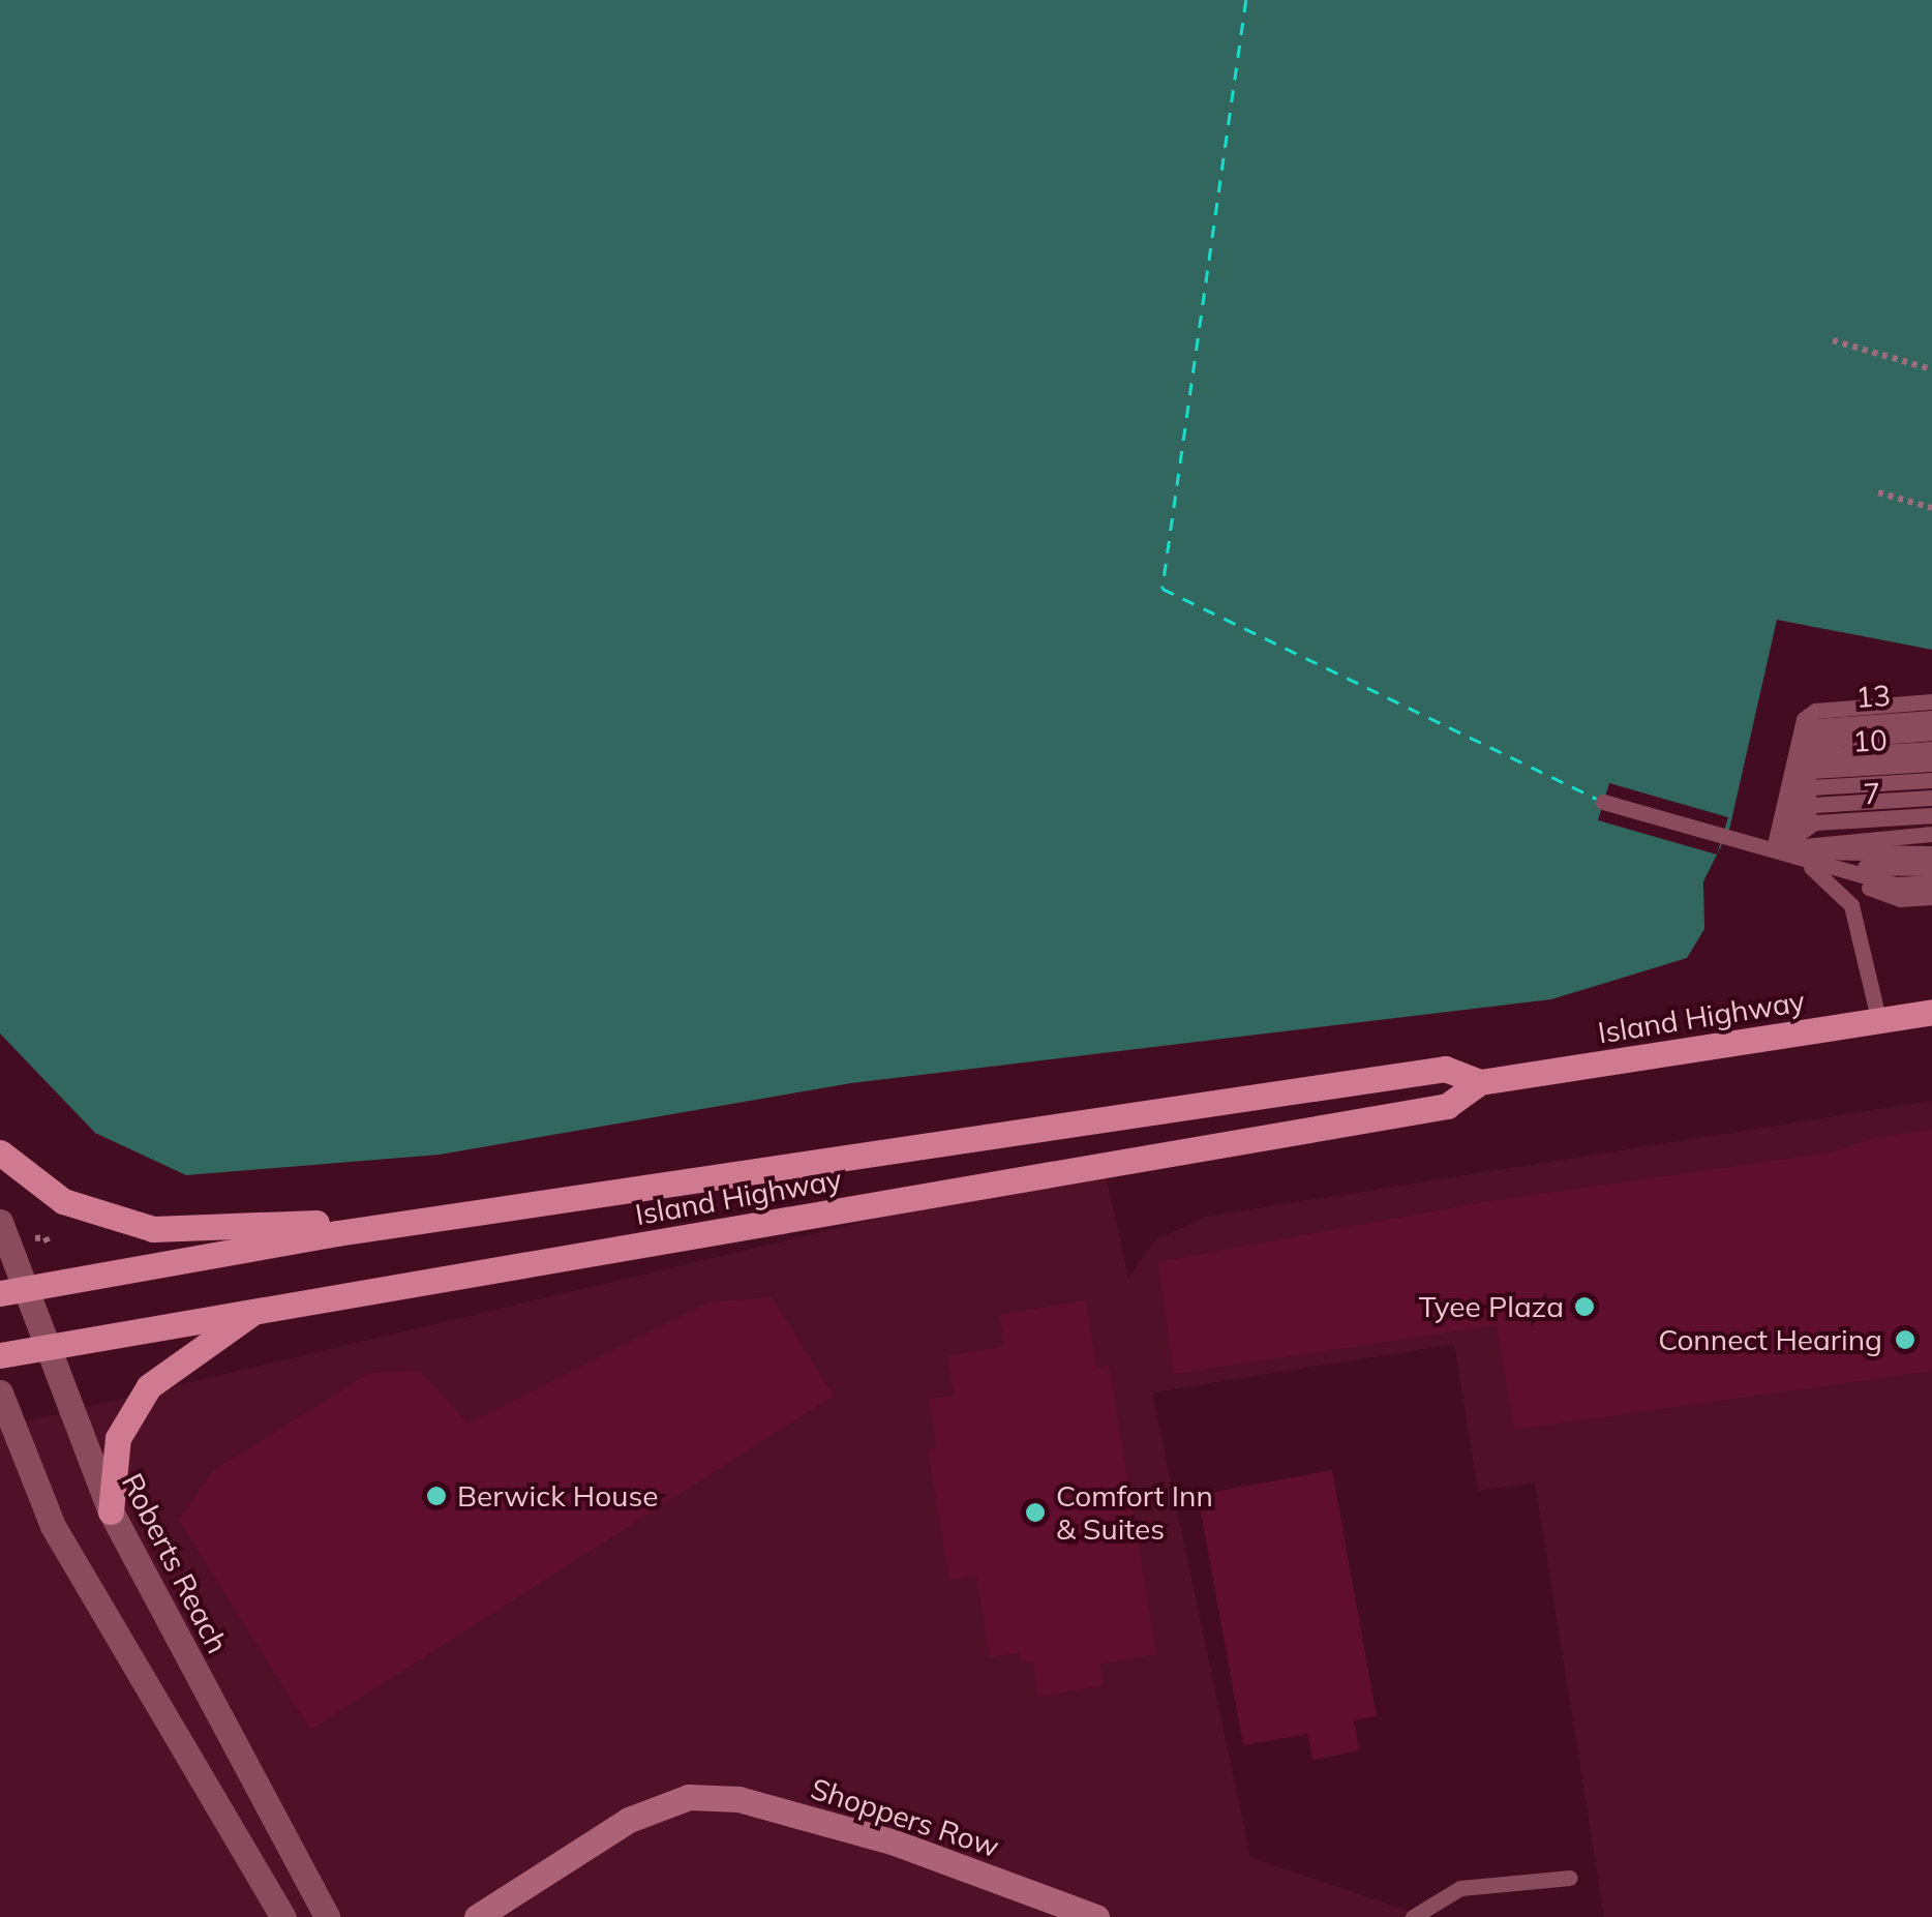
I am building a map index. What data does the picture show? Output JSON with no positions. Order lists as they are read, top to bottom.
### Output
{
  "streets": {
    "main road": ["Island Highway"],
    "street": ["Roberts Reach", "Shoppers Row"],
    "lane": ["13", "10", "7"]
  },
  "crossings": [
    ["13", "10"],
    ["Island Highway", "Roberts Reach"]
  ],
  "places": [
    "Tyee Plaza",
    "Connect Hearing",
    "Berwick House",
    "Comfort Inn & Suites"
  ]
}
